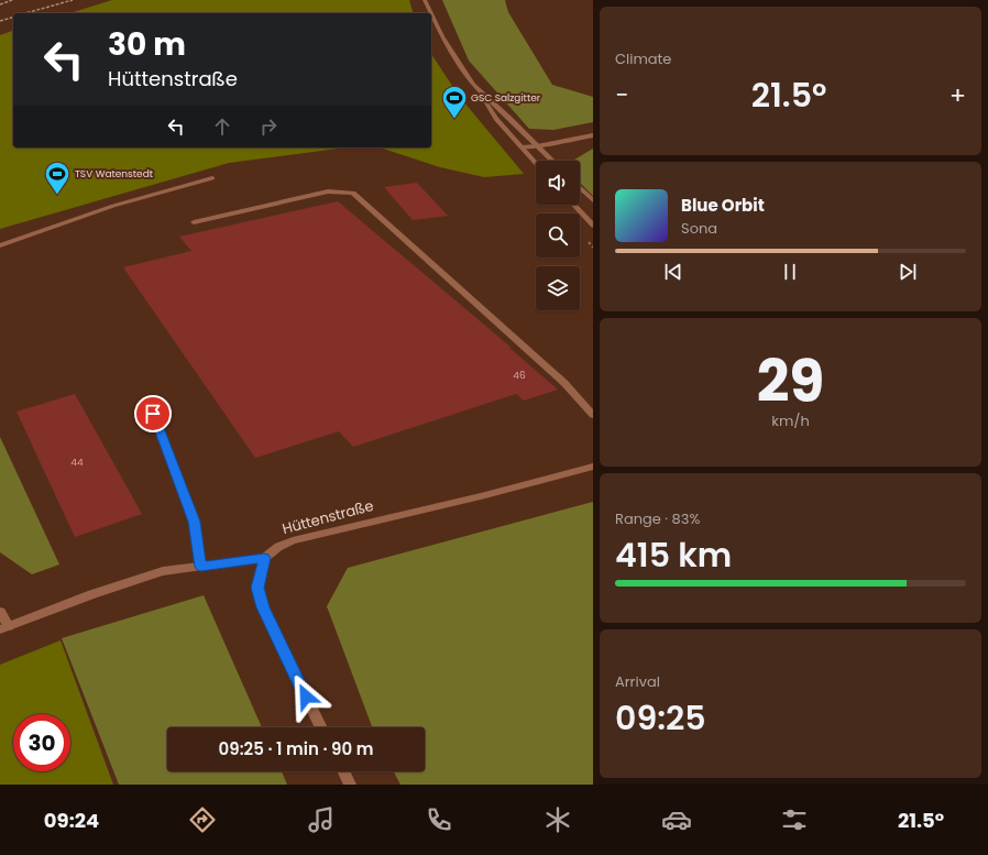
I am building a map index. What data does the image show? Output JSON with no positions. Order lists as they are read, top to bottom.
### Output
{
  "streets": {
    "street": ["Hüttenstraße"]
  },
  "places": {
    "sports": ["GSC Salzgitter", "TSV Watenstedt"]
  },
  "house_numbers": ["46", "44"],
  "page": {
    "tile": [
      "Climate",
      ["29", "km/h"],
      ["Range · 83%", "415 km"],
      ["Arrival", "09:25"]
    ],
    "turn": ["30 m", "Hüttenstraße"],
    "heat": ["−", "21.5°", "+"],
    "song": ["Blue Orbit", "Sona"],
    "limit": "30",
    "trip": "09:25 · 1 min · 90 m",
    "tabs": ["09:24", "21.5°"]
  }
}
